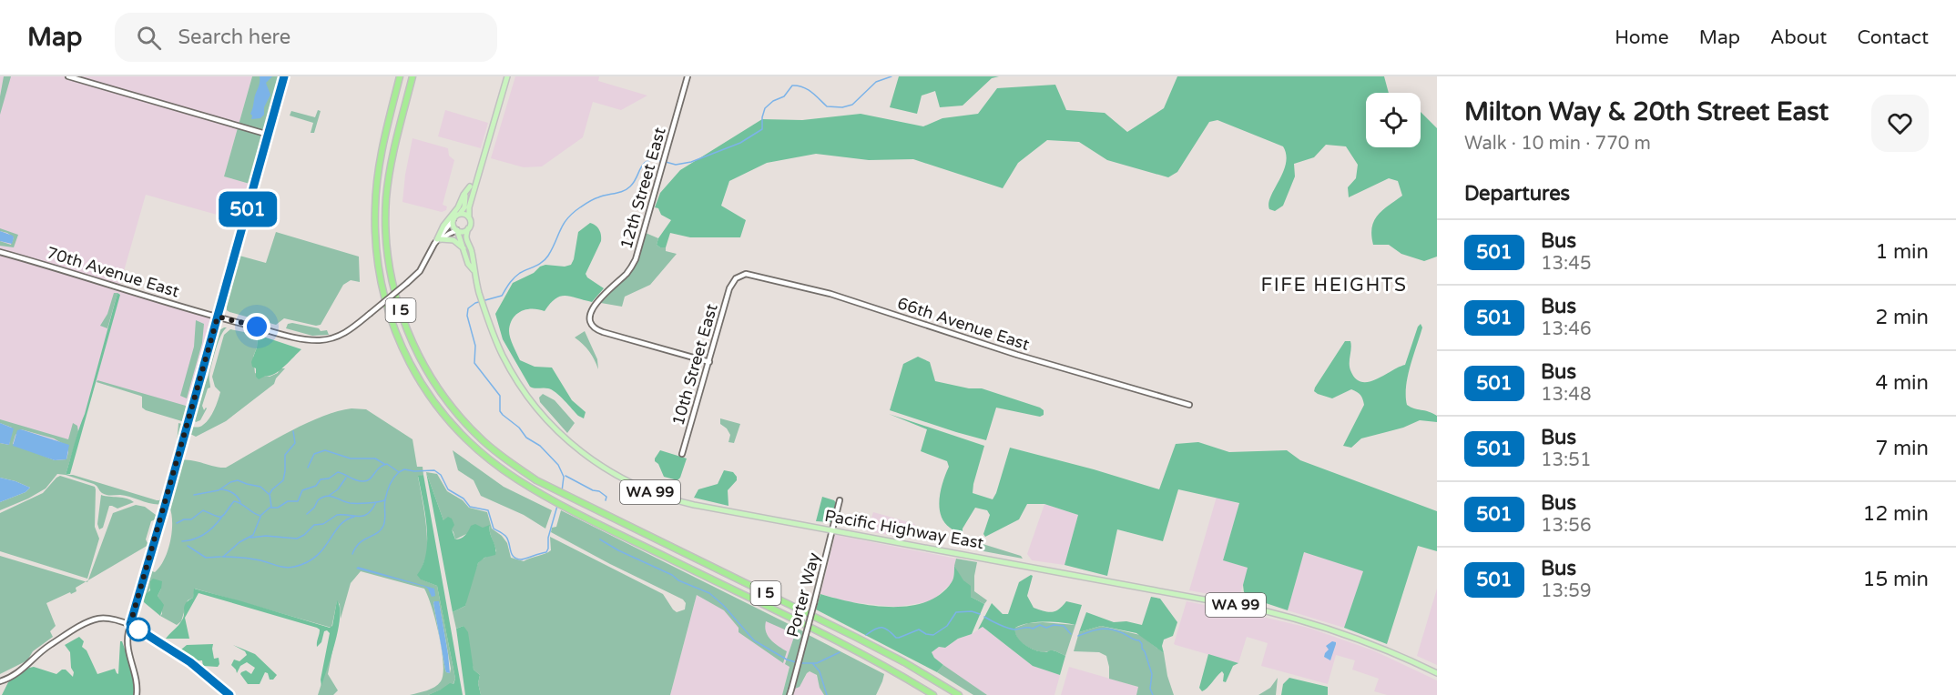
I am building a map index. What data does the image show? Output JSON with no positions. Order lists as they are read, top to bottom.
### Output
{
  "streets": {
    "highway": ["I 5"],
    "main road": ["WA 99", "Pacific Highway East"],
    "street": [
      "12th Street East",
      "70th Avenue East",
      "66th Avenue East",
      "10th Street East",
      "Porter Way"
    ]
  },
  "crossings": [
    ["12th Street East", "10th Street East"],
    ["70th Avenue East", "WA 99"],
    ["70th Avenue East", "Pacific Highway East"],
    ["66th Avenue East", "10th Street East"],
    ["WA 99", "Pacific Highway East"],
    ["Pacific Highway East", "Porter Way"]
  ],
  "districts": ["FIFE HEIGHTS"],
  "lines": ["bus line 501"],
  "page": {
    "header": "Map",
    "search": "Search here",
    "nav": [
      "Home",
      "Map",
      "About",
      "Contact"
    ],
    "on_map": "501",
    "heading": [
      ["Milton Way & 20th Street East", "Walk · 10 min · 770 m"],
      "Departures"
    ],
    "list": [
      {
        "mark": "501",
        "name": "Bus",
        "note": "13:45",
        "value": "1 min"
      },
      {
        "mark": "501",
        "name": "Bus",
        "note": "13:46",
        "value": "2 min"
      },
      {
        "mark": "501",
        "name": "Bus",
        "note": "13:48",
        "value": "4 min"
      },
      {
        "mark": "501",
        "name": "Bus",
        "note": "13:51",
        "value": "7 min"
      },
      {
        "mark": "501",
        "name": "Bus",
        "note": "13:56",
        "value": "12 min"
      },
      {
        "mark": "501",
        "name": "Bus",
        "note": "13:59",
        "value": "15 min"
      }
    ]
  }
}
